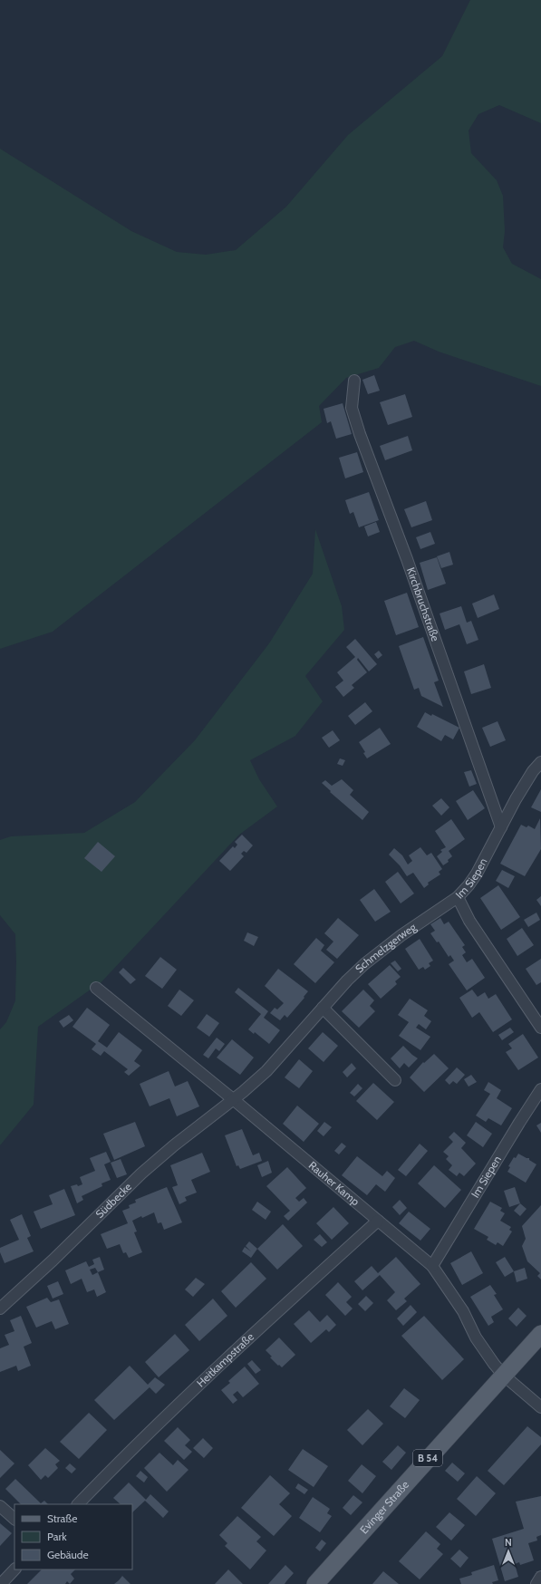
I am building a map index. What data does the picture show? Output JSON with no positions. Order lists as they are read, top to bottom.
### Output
{
  "streets": {
    "main road": ["B 54", "Evinger Straße"],
    "street": [
      "Kirchbruchstraße",
      "Im Siepen",
      "Schmelzgerweg",
      "Rauher Kamp",
      "Südbecke",
      "Heitkampstraße"
    ]
  },
  "crossings": [
    ["Kirchbruchstraße", "Im Siepen"],
    ["Im Siepen", "Schmelzgerweg"],
    ["Im Siepen", "Rauher Kamp"],
    ["Schmelzgerweg", "Rauher Kamp"],
    ["Schmelzgerweg", "Südbecke"],
    ["Rauher Kamp", "Südbecke"],
    ["Rauher Kamp", "Heitkampstraße"],
    ["Rauher Kamp", "Evinger Straße"]
  ],
  "legend": ["Straße", "Park", "Gebäude"],
  "north": "top"
}
